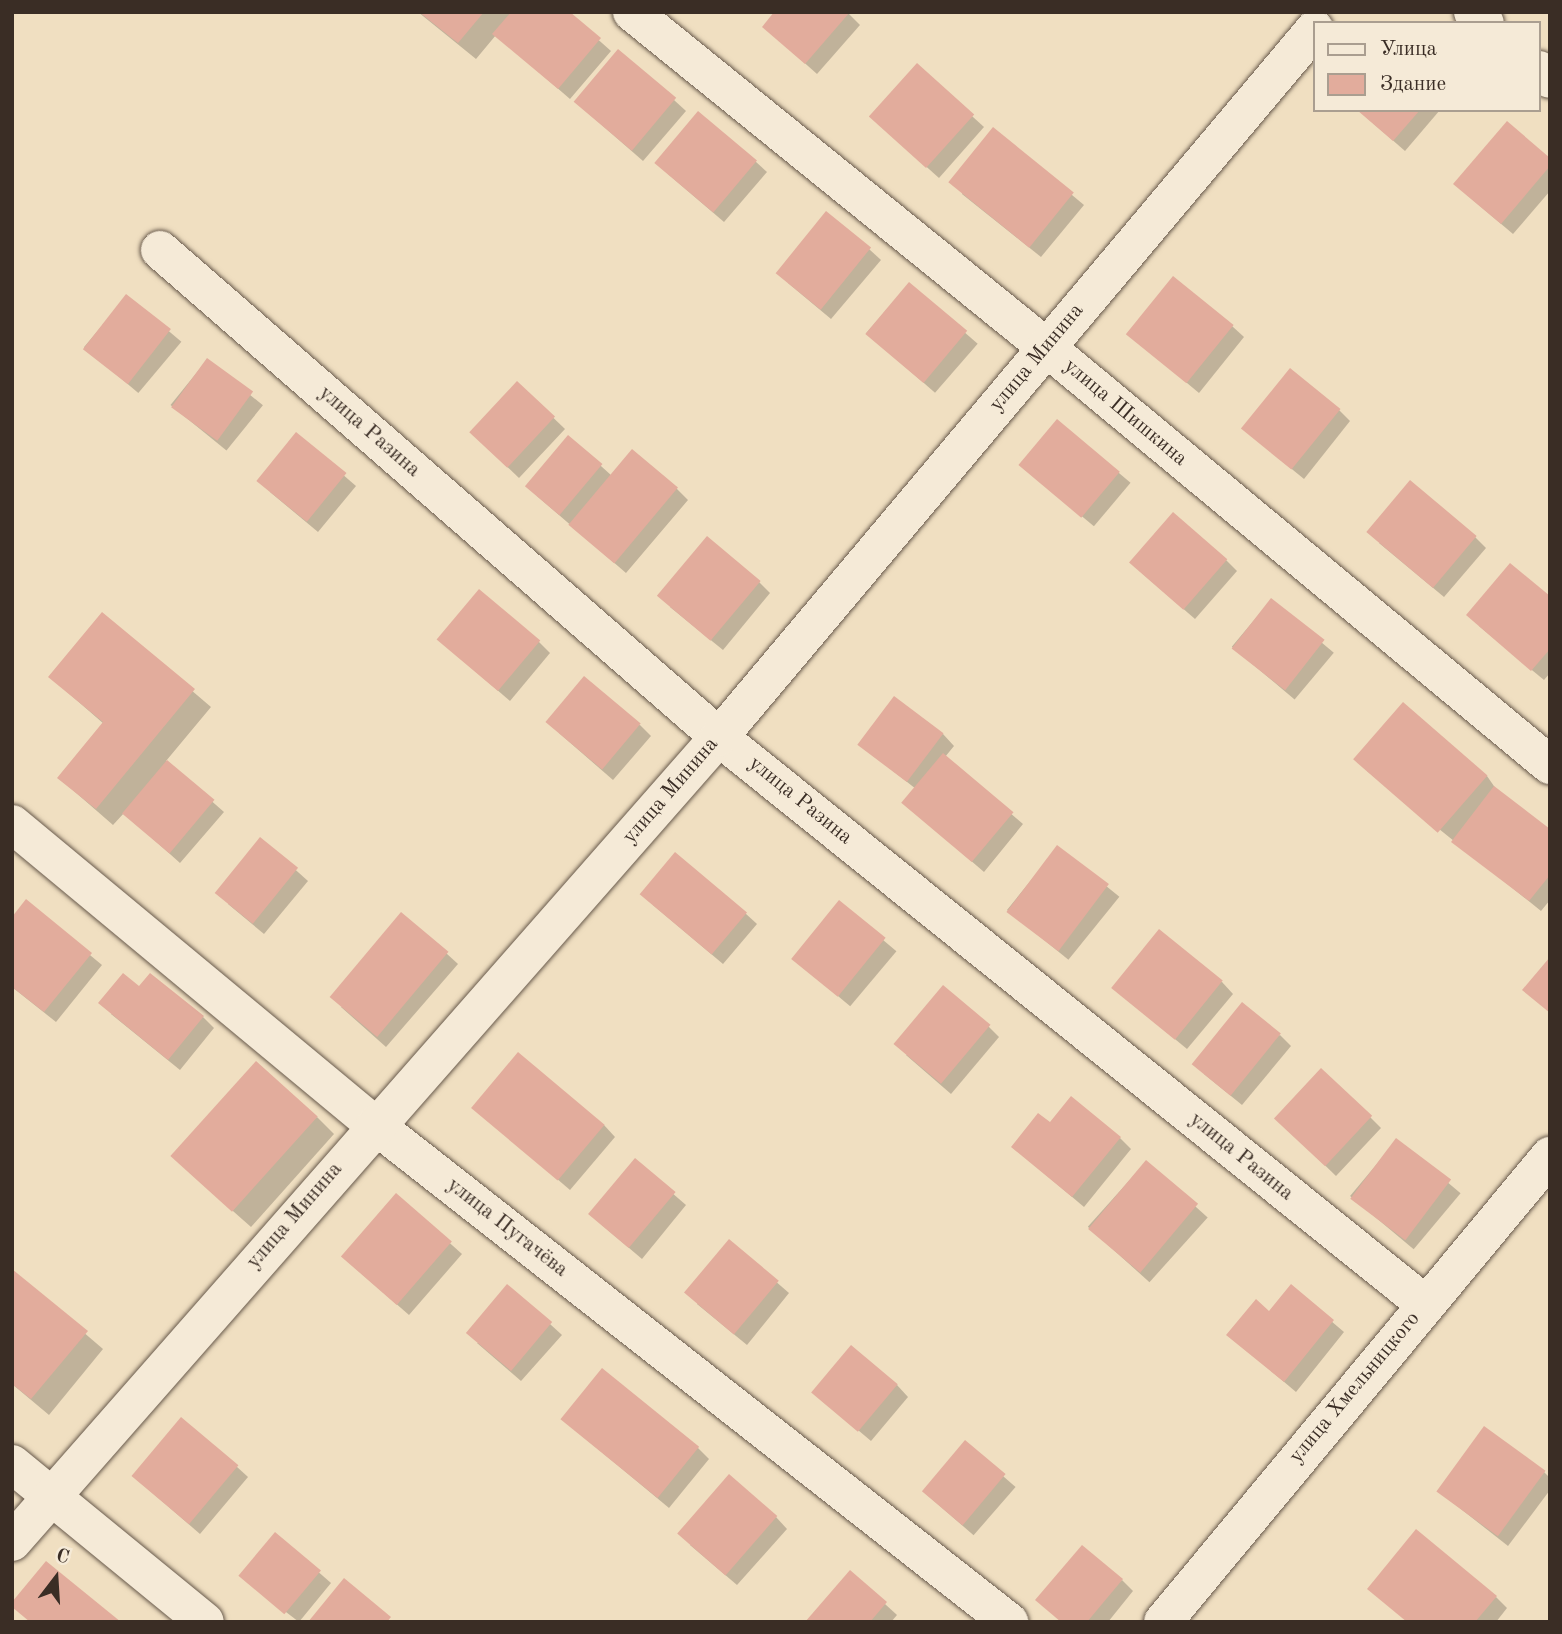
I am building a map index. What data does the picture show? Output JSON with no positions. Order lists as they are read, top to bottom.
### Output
{
  "streets": {
    "street": [
      "улица Минина",
      "улица Шишкина",
      "улица Разина",
      "улица Пугачёва",
      "улица Хмельницкого"
    ]
  },
  "crossings": [
    ["улица Минина", "улица Шишкина"],
    ["улица Минина", "улица Разина"],
    ["улица Минина", "улица Пугачёва"],
    ["улица Разина", "улица Хмельницкого"]
  ],
  "legend": ["Улица", "Здание"],
  "north": "top"
}
